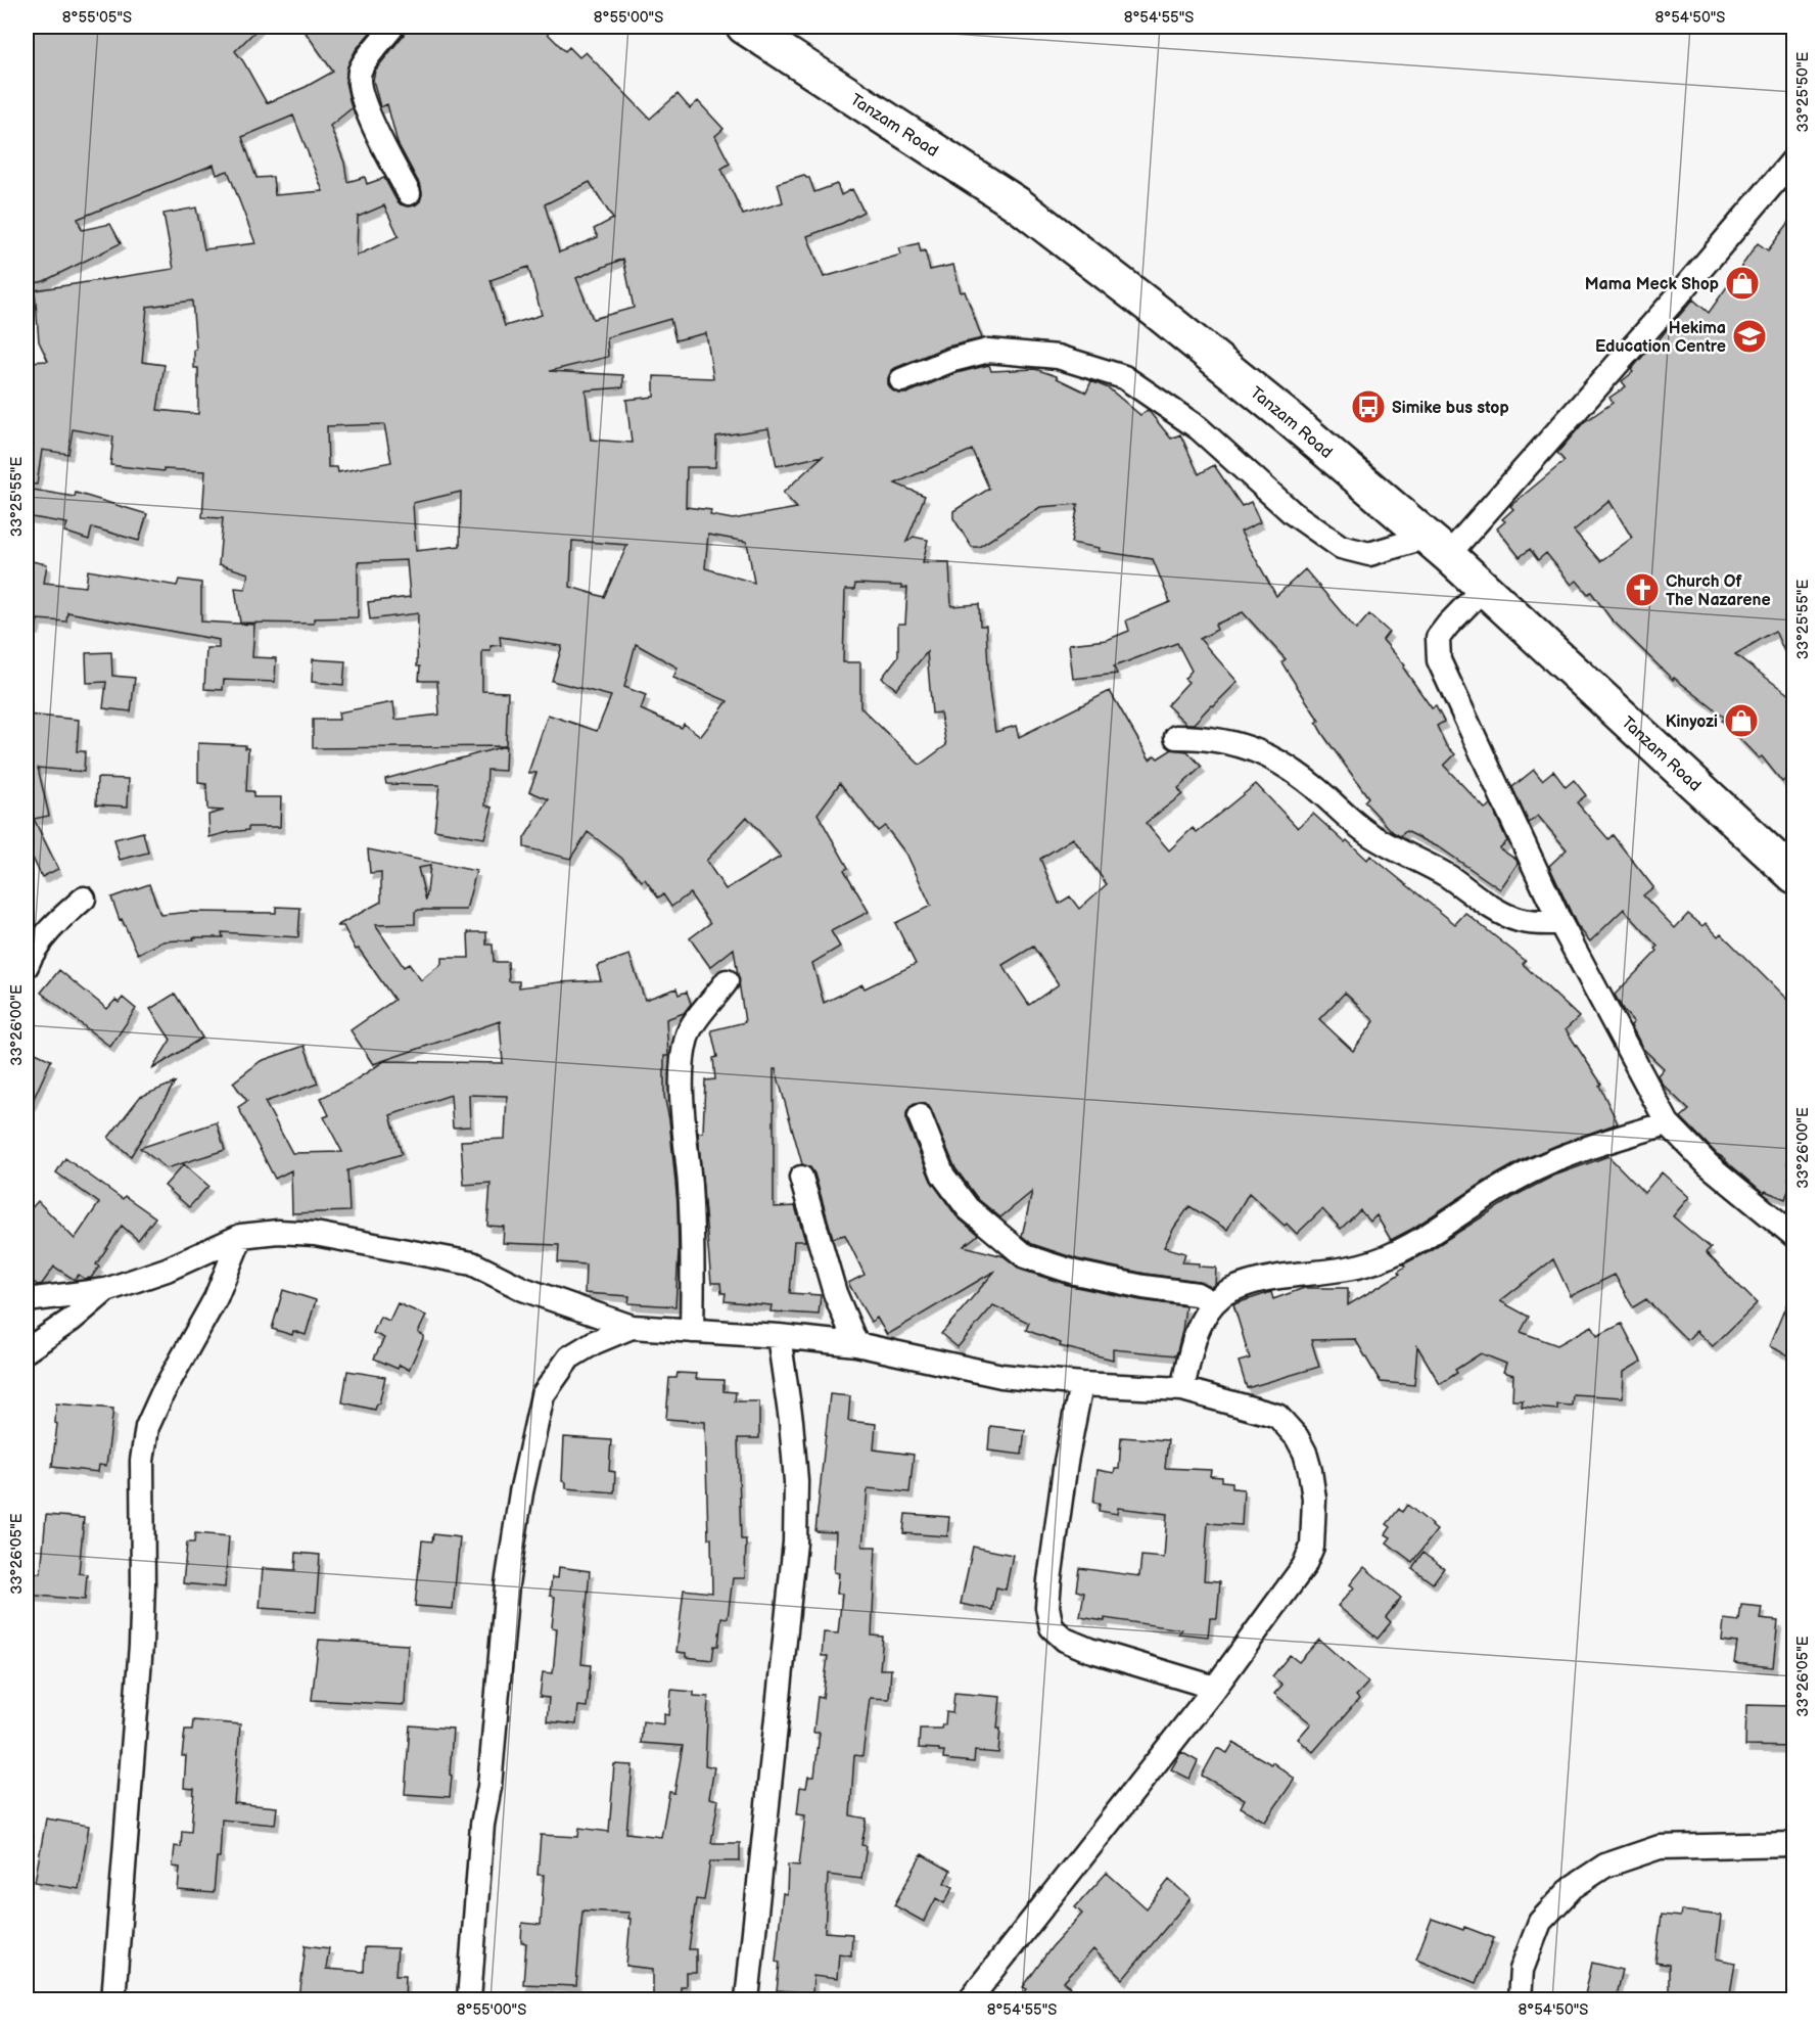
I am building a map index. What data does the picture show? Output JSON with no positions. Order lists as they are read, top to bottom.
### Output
{
  "streets": {
    "highway": ["Tanzam Road"]
  },
  "places": {
    "shop": ["Mama Meck Shop", "Kinyozi"],
    "school or university": ["Hekima Education Centre"],
    "bus stop": ["Simike bus stop"],
    "church": ["Church Of The Nazarene"]
  },
  "coordinates": [
    "8°55'05\"S",
    "8°55'00\"S",
    "8°54'55\"S",
    "8°54'50\"S",
    "33°25'50\"E",
    "33°25'55\"E",
    "33°26'00\"E",
    "33°26'05\"E"
  ]
}
